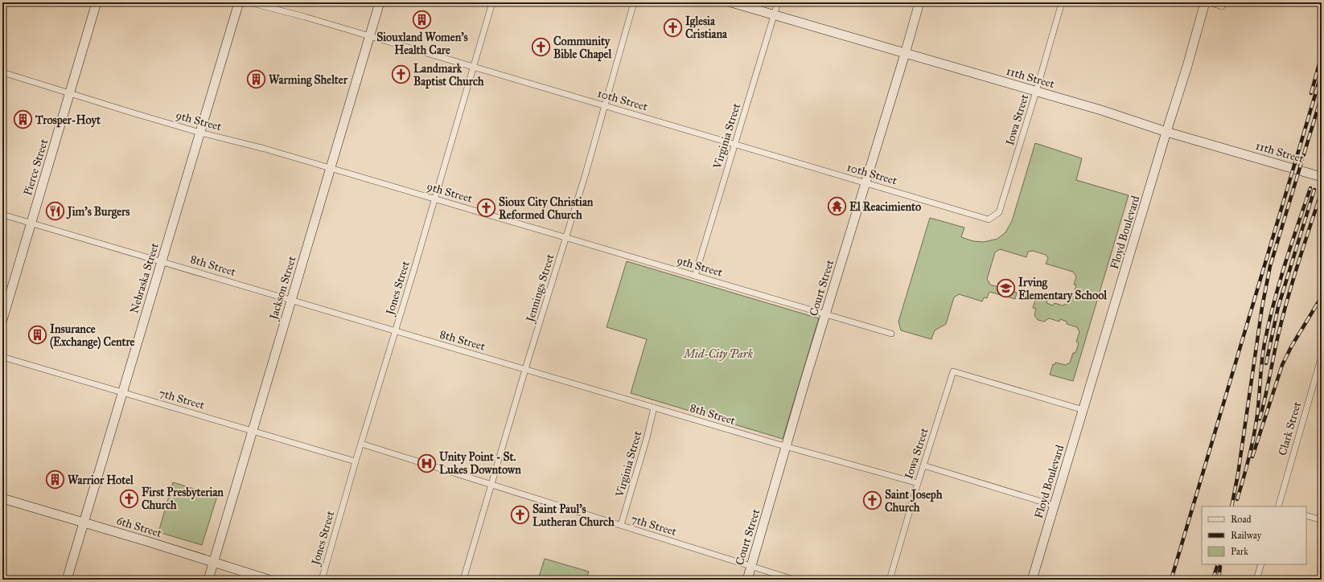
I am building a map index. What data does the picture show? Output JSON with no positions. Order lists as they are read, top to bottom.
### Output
{
  "streets": {
    "main road": [
      "11th Street",
      "Pierce Street",
      "Floyd Boulevard",
      "Nebraska Street",
      "Jackson Street",
      "Court Street",
      "6th Street"
    ],
    "street": [
      "10th Street",
      "Iowa Street",
      "9th Street",
      "Virginia Street",
      "8th Street",
      "Jones Street",
      "Jennings Street",
      "7th Street",
      "Clark Street"
    ]
  },
  "crossings": [
    ["11th Street", "Iowa Street"],
    ["11th Street", "Virginia Street"],
    ["11th Street", "Floyd Boulevard"],
    ["11th Street", "Court Street"],
    ["10th Street", "Iowa Street"],
    ["10th Street", "Virginia Street"],
    ["10th Street", "Jackson Street"],
    ["10th Street", "Jones Street"],
    ["10th Street", "Jennings Street"],
    ["10th Street", "Court Street"],
    ["Iowa Street", "Floyd Boulevard"],
    ["Iowa Street", "8th Street"],
    ["9th Street", "Virginia Street"],
    ["9th Street", "Pierce Street"],
    ["9th Street", "Nebraska Street"],
    ["9th Street", "Jackson Street"],
    ["9th Street", "Jones Street"],
    ["9th Street", "Jennings Street"],
    ["9th Street", "Court Street"],
    ["Virginia Street", "8th Street"],
    ["Virginia Street", "7th Street"],
    ["Pierce Street", "8th Street"],
    ["8th Street", "Nebraska Street"],
    ["8th Street", "Jackson Street"],
    ["8th Street", "Jones Street"],
    ["8th Street", "Jennings Street"],
    ["8th Street", "Court Street"],
    ["Nebraska Street", "7th Street"],
    ["Nebraska Street", "6th Street"],
    ["Jackson Street", "7th Street"],
    ["Jackson Street", "6th Street"],
    ["Jones Street", "7th Street"],
    ["Jennings Street", "7th Street"],
    ["Court Street", "7th Street"]
  ],
  "parks": ["Mid-City Park"],
  "places": {
    "building": [
      "Siouxland Women's Health Care",
      "Warming Shelter",
      "Trosper-Hoyt",
      "Insurance (Exchange) Centre",
      "Warrior Hotel"
    ],
    "church": [
      "Iglesia Cristiana",
      "Community Bible Chapel",
      "Landmark Baptist Church",
      "Sioux City Christian Reformed Church",
      "First Presbyterian Church",
      "Saint Joseph Church",
      "Saint Paul's Lutheran Church"
    ],
    "temple": ["El Reacimiento"],
    "restaurant": ["Jim's Burgers"],
    "school or university": ["Irving Elementary School"],
    "hospital": ["Unity Point - St. Lukes Downtown"]
  },
  "legend": ["Road", "Railway", "Park"]
}
